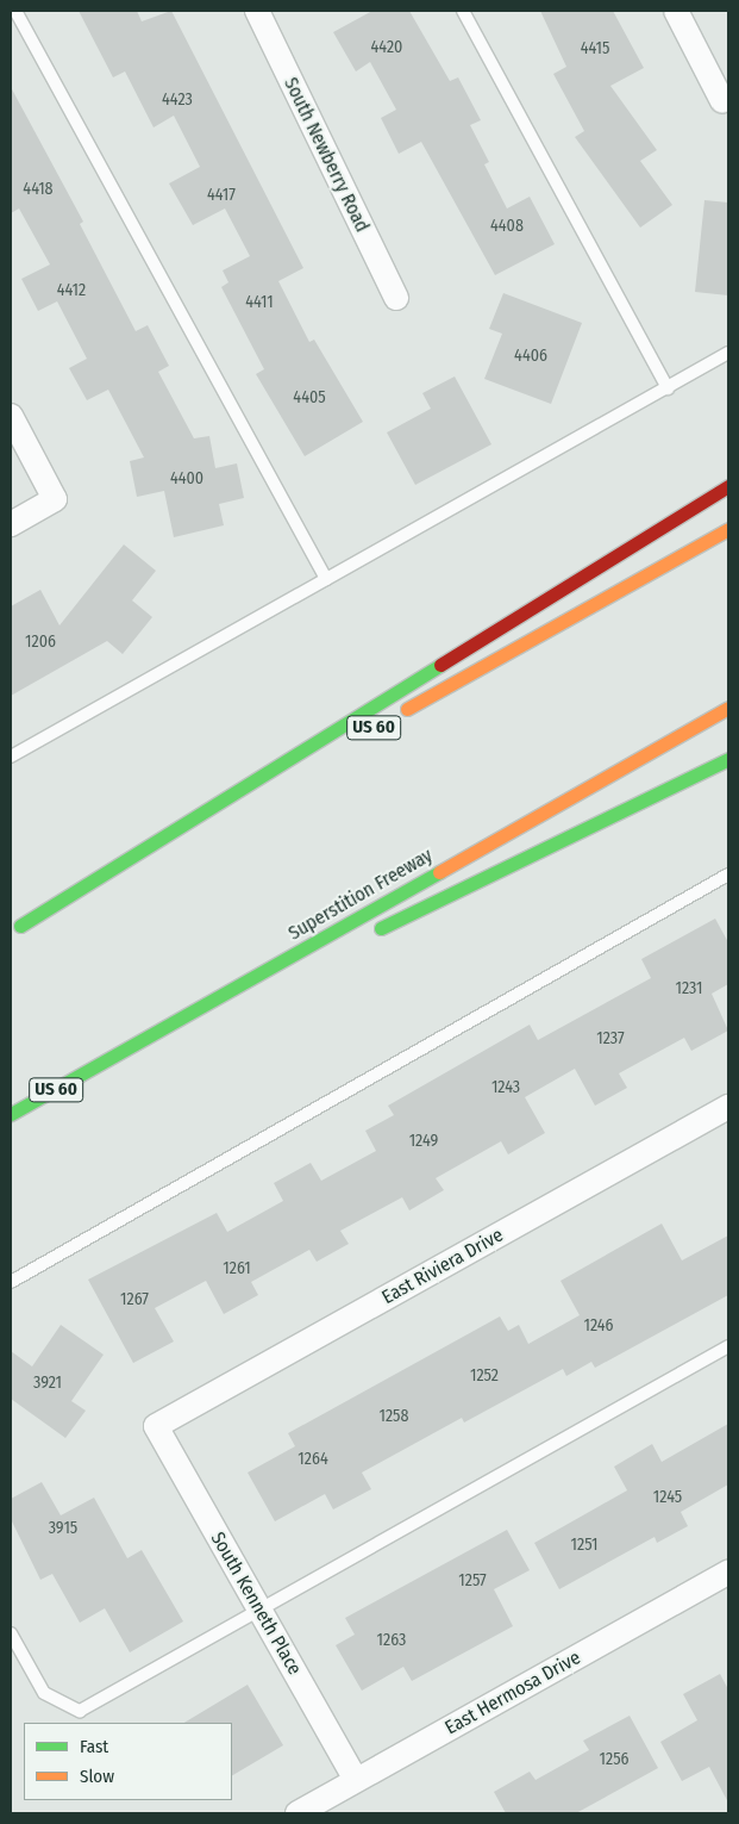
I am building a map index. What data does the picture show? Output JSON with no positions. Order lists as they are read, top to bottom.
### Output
{
  "streets": {
    "highway": ["US 60", "Superstition Freeway"],
    "street": [
      "South Newberry Road",
      "East Riviera Drive",
      "South Kenneth Place",
      "East Hermosa Drive"
    ]
  },
  "crossings": [
    ["East Riviera Drive", "South Kenneth Place"],
    ["South Kenneth Place", "East Hermosa Drive"]
  ],
  "house_numbers": [
    "4420",
    "4415",
    "4423",
    "4418",
    "4417",
    "4408",
    "4412",
    "4411",
    "4406",
    "4405",
    "4400",
    "1206",
    "1231",
    "1237",
    "1243",
    "1249",
    "1261",
    "1267",
    "1246",
    "1252",
    "3921",
    "1258",
    "1264",
    "1245",
    "3915",
    "1251",
    "1257",
    "1263",
    "1256"
  ],
  "legend": ["Fast", "Slow"]
}
